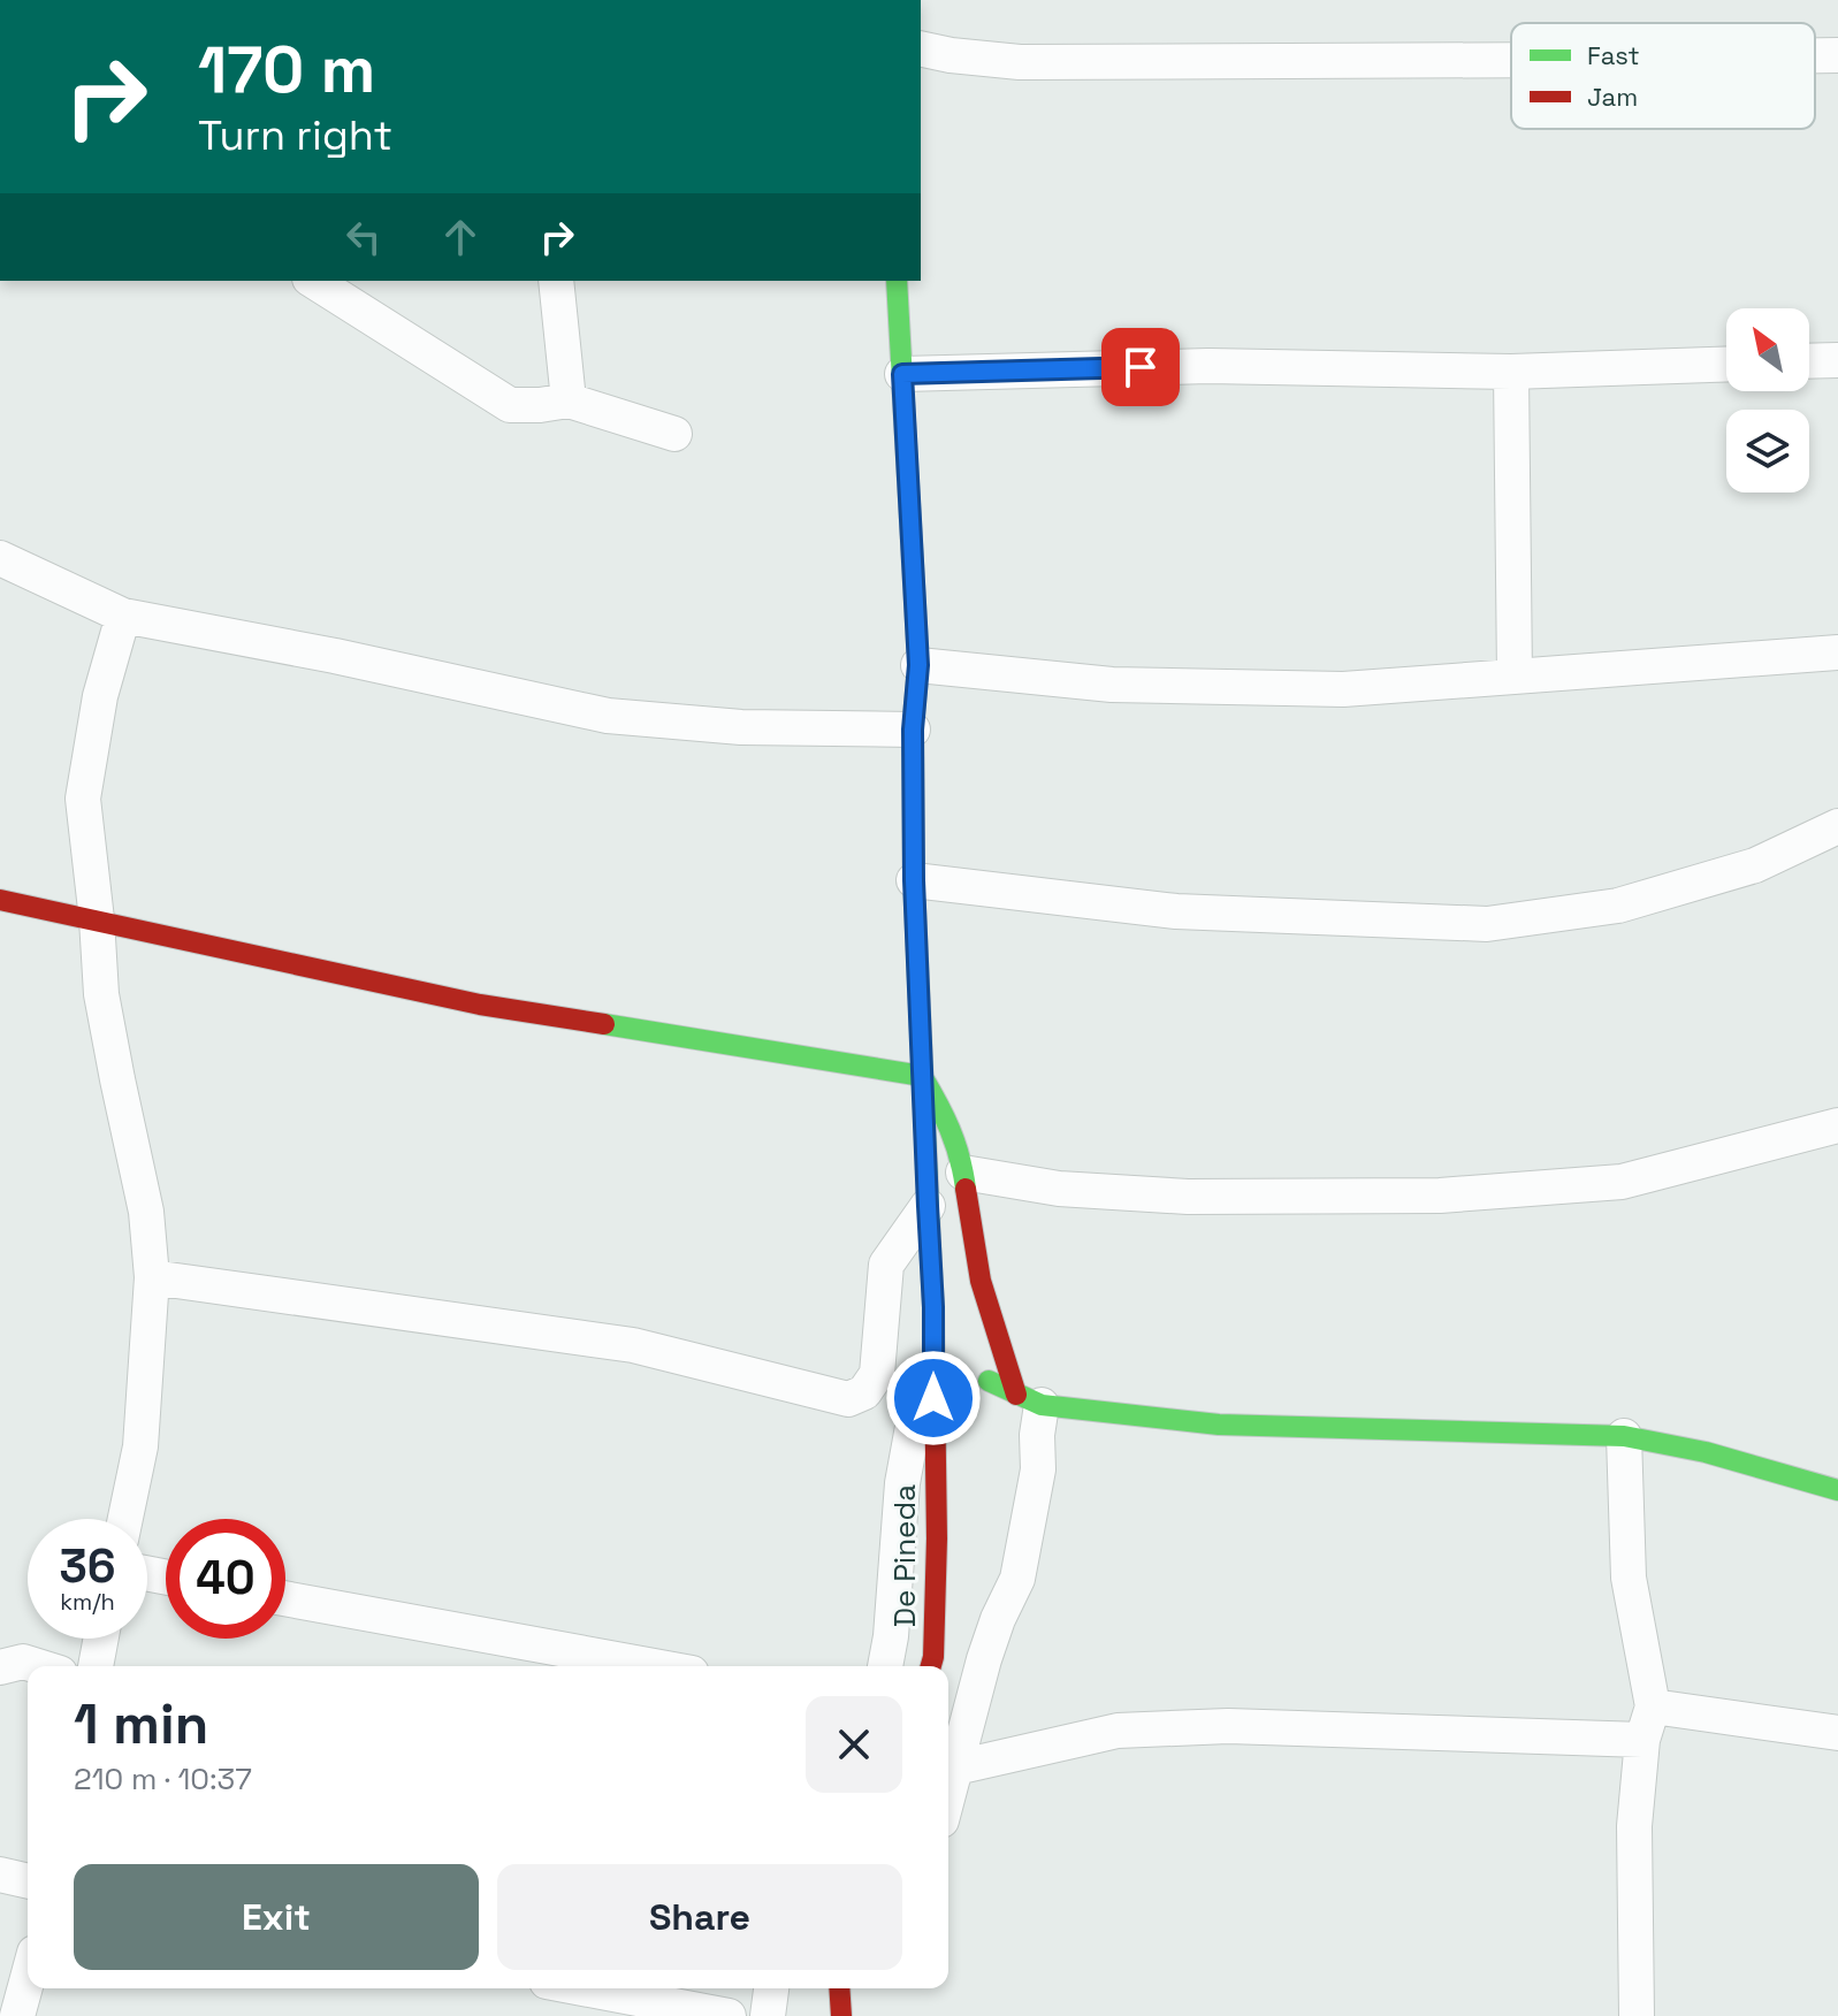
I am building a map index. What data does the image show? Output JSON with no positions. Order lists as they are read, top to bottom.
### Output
{
  "streets": {
    "street": ["De Pineda"]
  },
  "legend": ["Fast", "Jam"],
  "north": "top left",
  "page": {
    "turn": ["170 m", "Turn right"],
    "speed": "36 km/h",
    "limit": "40",
    "heading": ["1 min", "210 m · 10:37"],
    "buttons": ["Exit", "Share"]
  }
}
